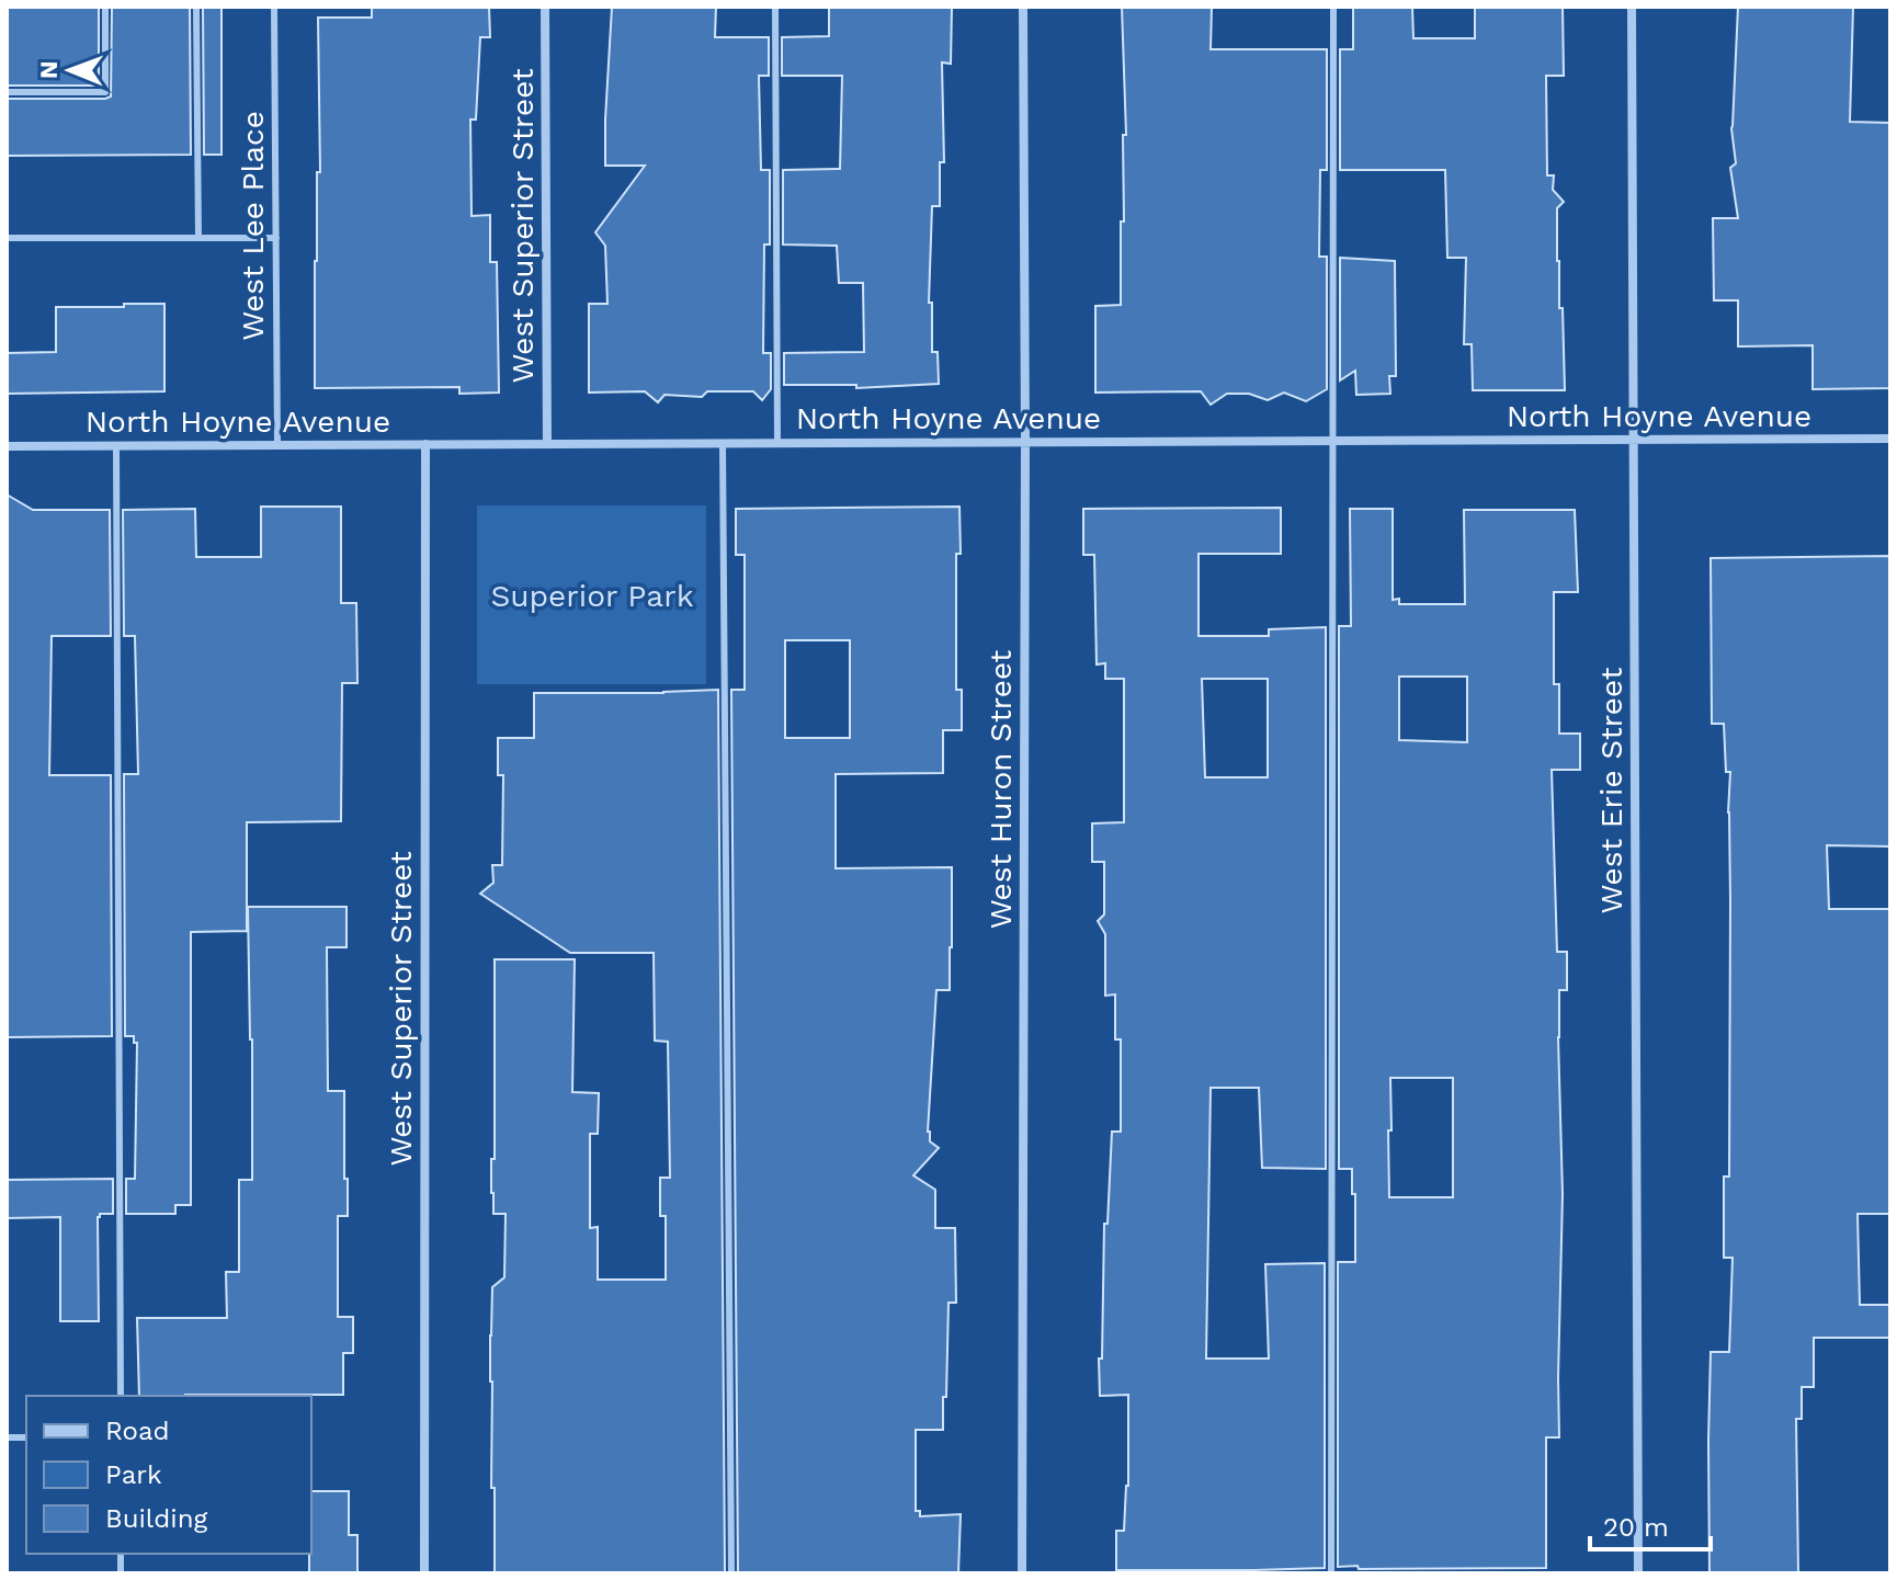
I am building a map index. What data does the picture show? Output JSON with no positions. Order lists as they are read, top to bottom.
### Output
{
  "streets": {
    "street": [
      "West Superior Street",
      "North Hoyne Avenue",
      "West Huron Street",
      "West Erie Street"
    ],
    "lane": ["West Lee Place"]
  },
  "crossings": [
    ["West Lee Place", "North Hoyne Avenue"],
    ["West Superior Street", "North Hoyne Avenue"],
    ["North Hoyne Avenue", "West Huron Street"],
    ["North Hoyne Avenue", "West Erie Street"]
  ],
  "parks": ["Superior Park"],
  "legend": ["Road", "Park", "Building"],
  "scale_bar": "20 m",
  "north": "left"
}
